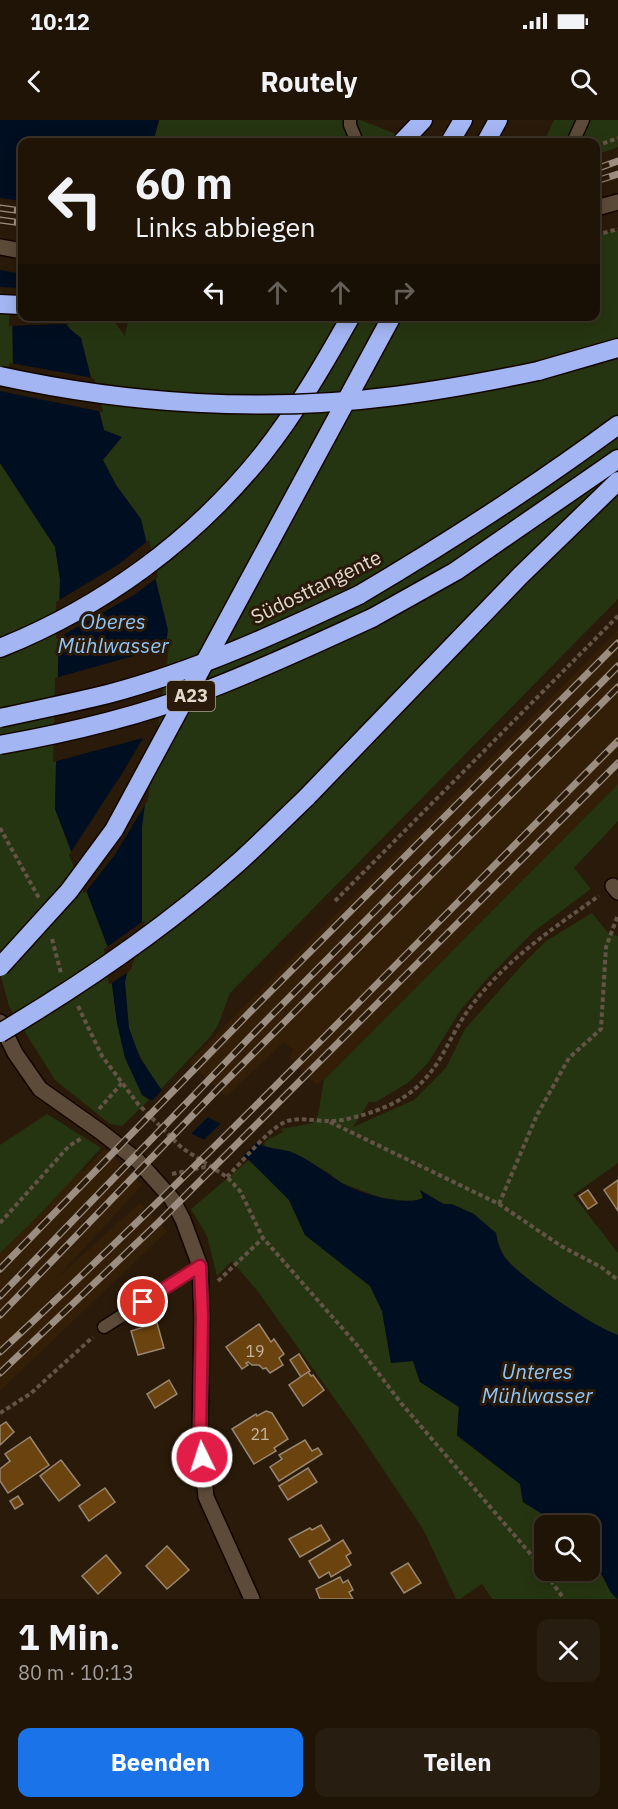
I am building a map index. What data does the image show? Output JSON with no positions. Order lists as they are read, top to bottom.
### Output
{
  "streets": {
    "highway": ["Südosttangente", "A23"]
  },
  "water": ["Oberes Mühlwasser", "Unteres Mühlwasser"],
  "house_numbers": ["19", "21"],
  "page": {
    "status": "10:12",
    "header": "Routely",
    "turn": ["60 m", "Links abbiegen"],
    "heading": ["1 Min.", "80 m · 10:13"],
    "buttons": ["Beenden", "Teilen"]
  }
}
